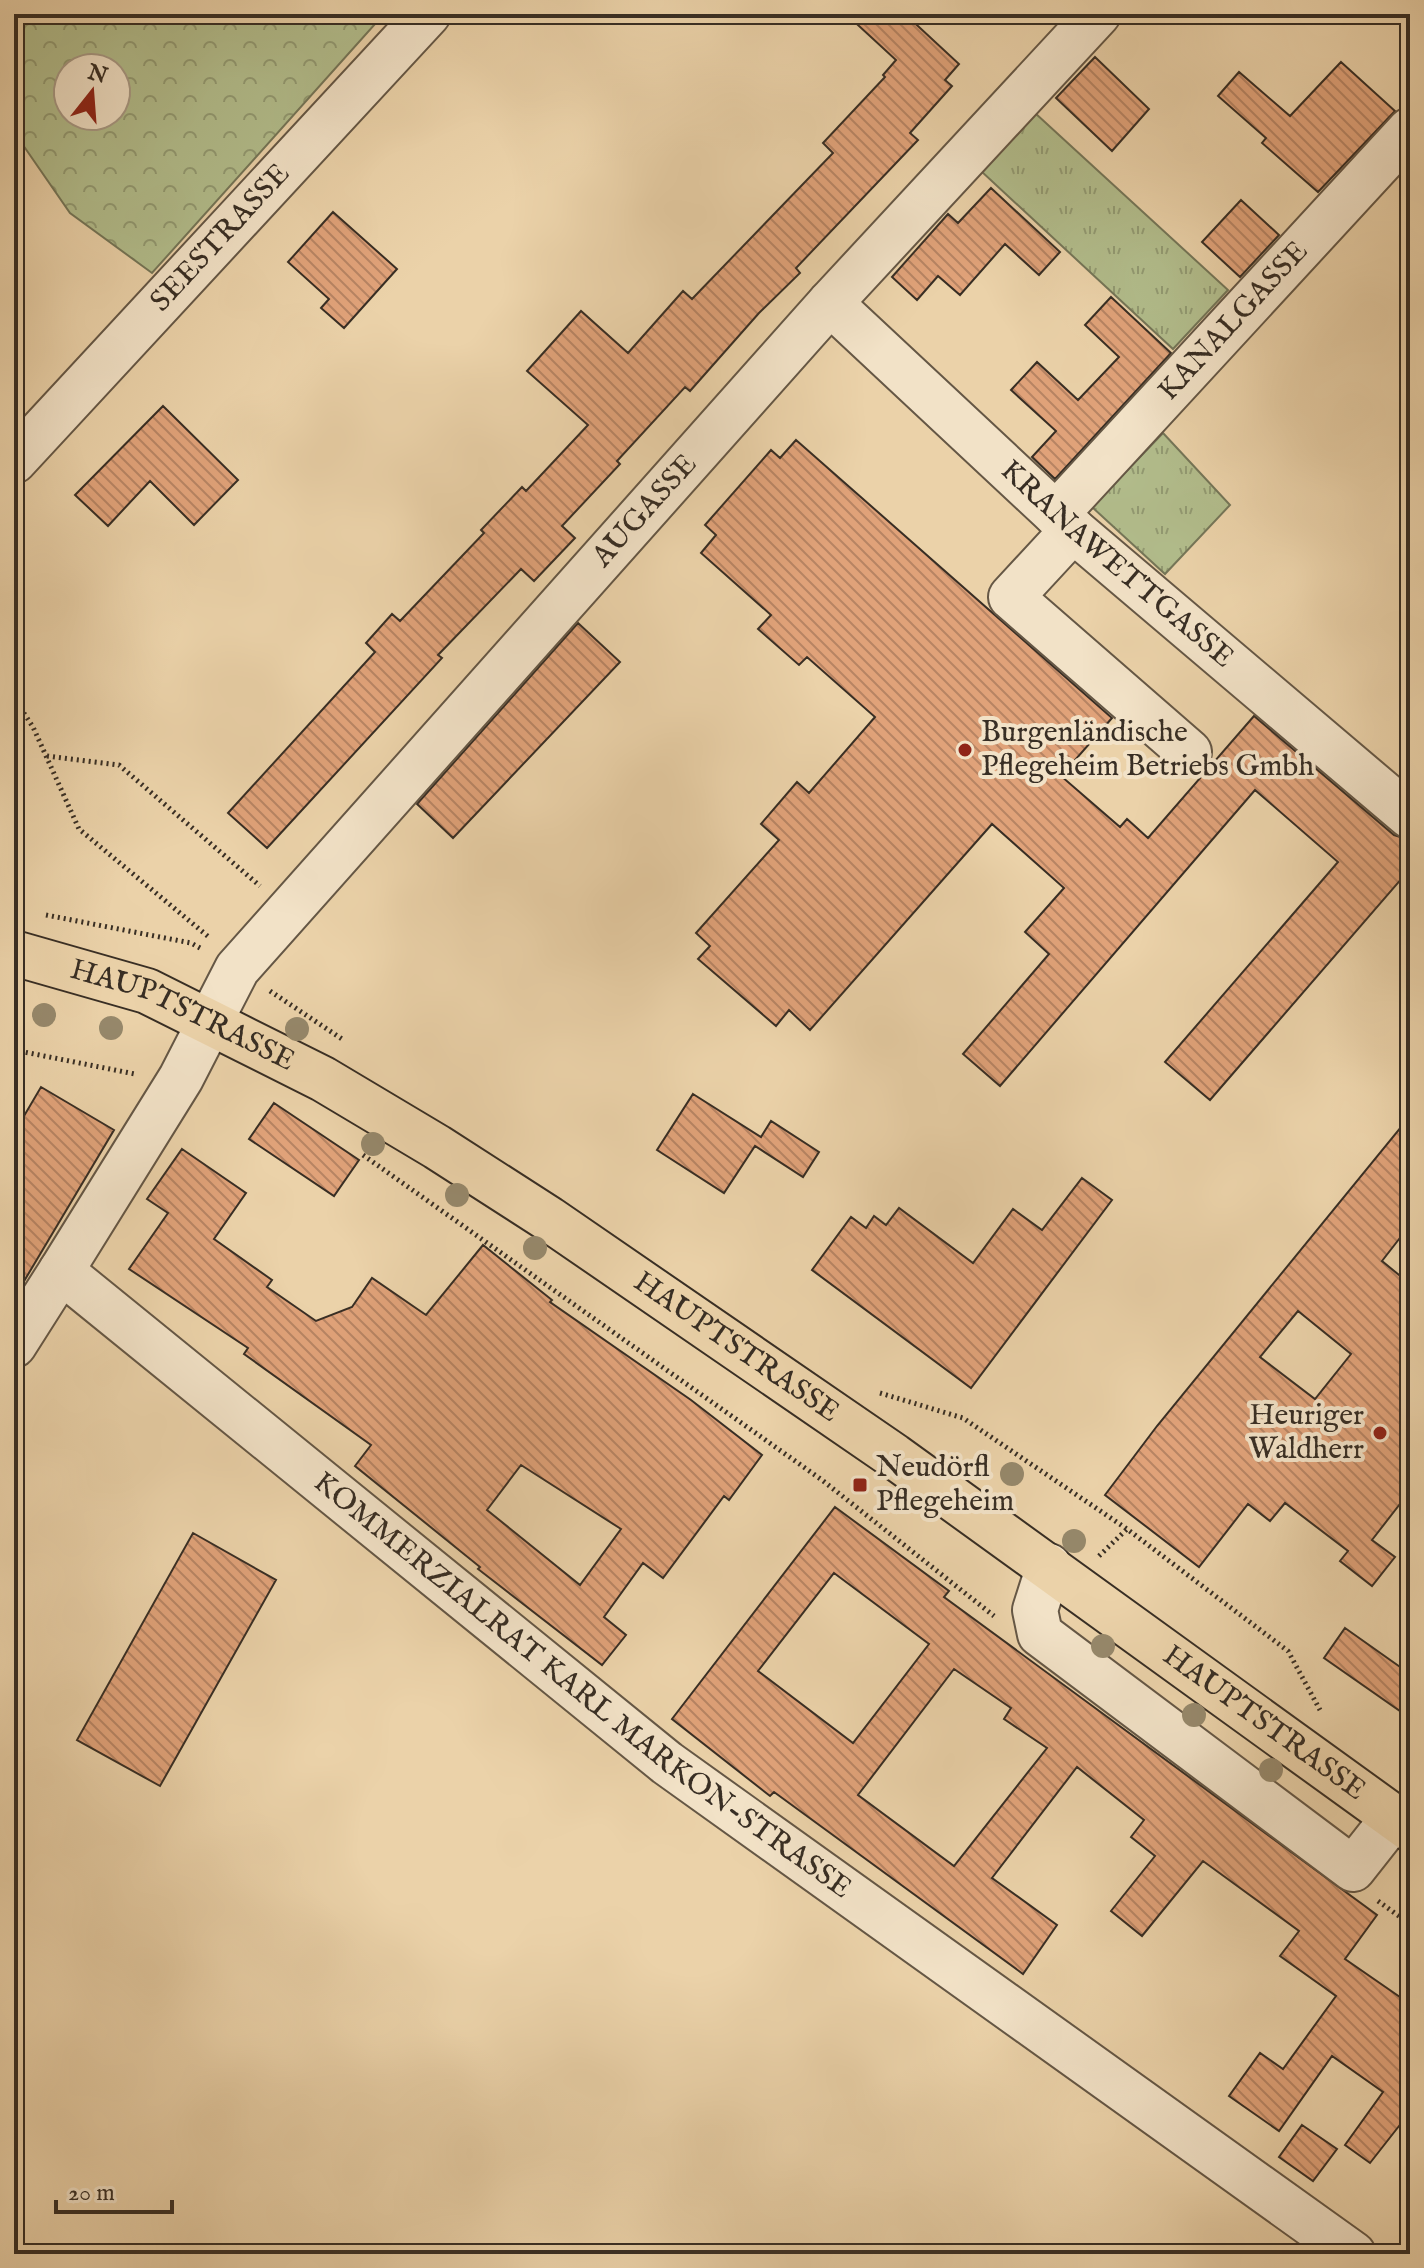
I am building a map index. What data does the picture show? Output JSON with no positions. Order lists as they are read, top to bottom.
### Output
{
  "streets": {
    "main road": ["HAUPTSTRASSE"],
    "street": [
      "SEESTRASSE",
      "KANALGASSE",
      "AUGASSE",
      "KRANAWETTGASSE",
      "KOMMERZIALRAT KARL MARKON-STRASSE"
    ]
  },
  "crossings": [
    ["KANALGASSE", "KRANAWETTGASSE"],
    ["AUGASSE", "KRANAWETTGASSE"],
    ["AUGASSE", "HAUPTSTRASSE"]
  ],
  "places": {
    "other": ["Burgenländische Pflegeheim Betriebs Gmbh", "Heuriger Waldherr"],
    "transit": ["Neudörfl Pflegeheim"]
  },
  "scale_bar": "20 m",
  "north": "top"
}
